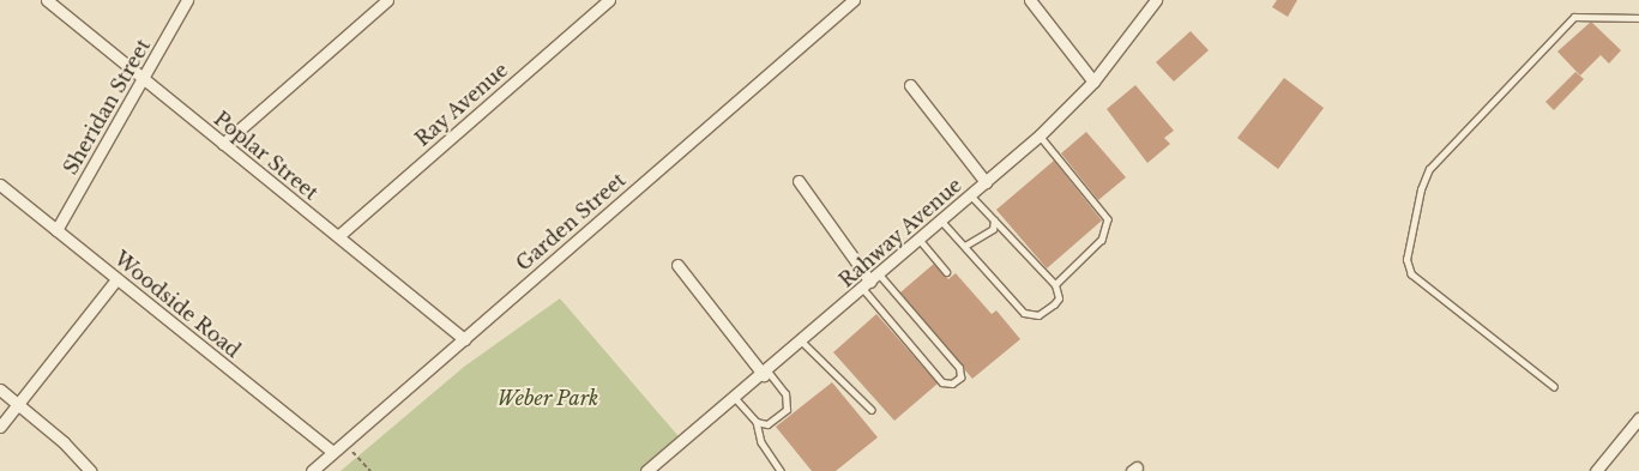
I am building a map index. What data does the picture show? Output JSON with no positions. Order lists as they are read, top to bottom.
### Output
{
  "streets": {
    "street": [
      "Ray Avenue",
      "Sheridan Street",
      "Poplar Street",
      "Garden Street",
      "Rahway Avenue",
      "Woodside Road"
    ]
  },
  "crossings": [
    ["Ray Avenue", "Poplar Street"],
    ["Sheridan Street", "Poplar Street"],
    ["Sheridan Street", "Woodside Road"],
    ["Poplar Street", "Garden Street"],
    ["Garden Street", "Woodside Road"]
  ],
  "parks": ["Weber Park"]
}
